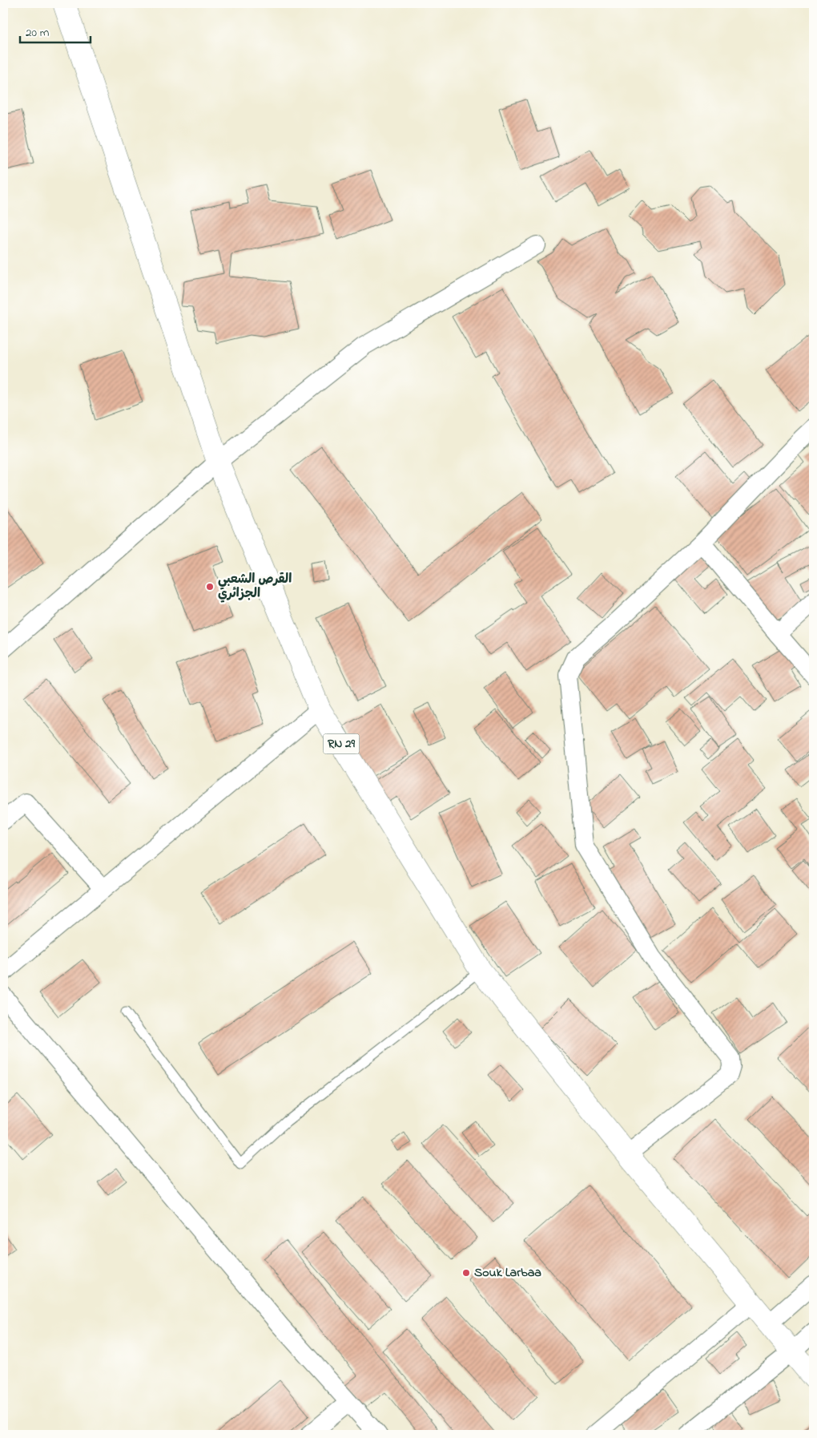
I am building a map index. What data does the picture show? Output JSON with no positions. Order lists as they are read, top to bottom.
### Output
{
  "streets": {
    "main road": ["RN 29"]
  },
  "places": ["القرص الشعبي الجزائري", "Souk Larbaa"],
  "scale_bar": "20 m"
}
